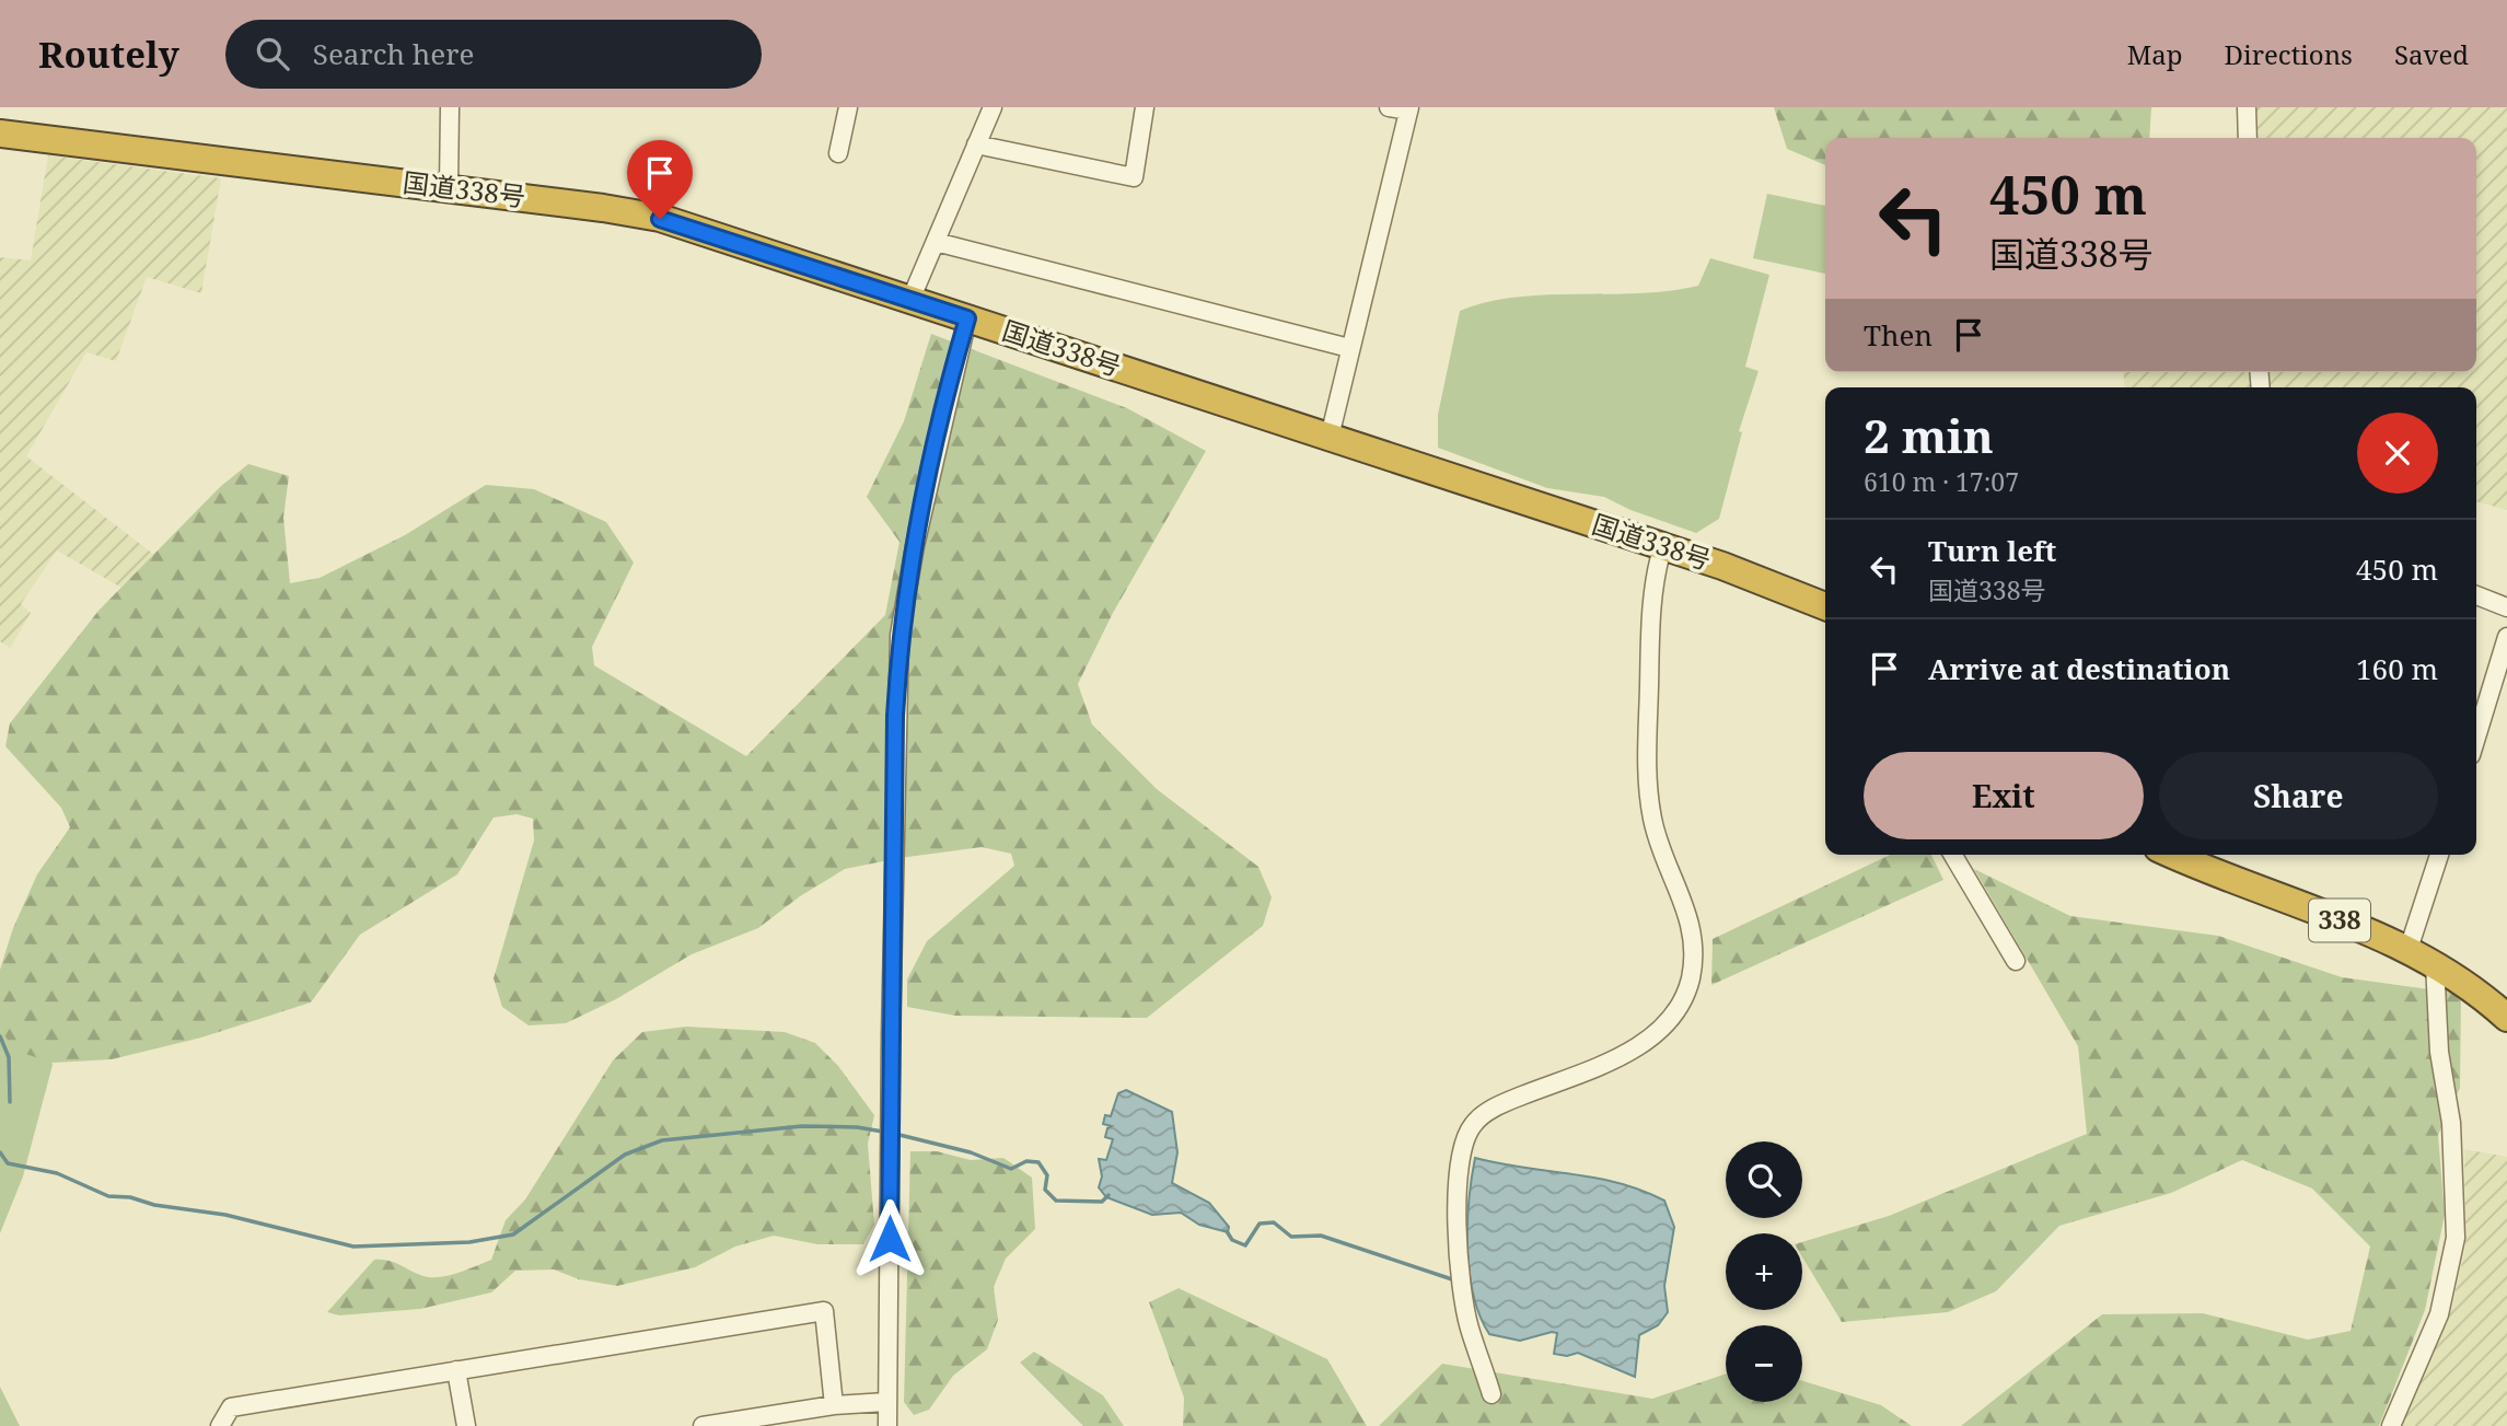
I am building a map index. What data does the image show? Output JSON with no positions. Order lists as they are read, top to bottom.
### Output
{
  "streets": {
    "highway": ["国道338号", "338"]
  },
  "page": {
    "header": "Routely",
    "search": "Search here",
    "nav": ["Map", "Directions", "Saved"],
    "turn": ["450 m", "国道338号"],
    "then": "Then",
    "heading": ["2 min", "610 m · 17:07"],
    "list": [
      {
        "name": "Turn left",
        "note": "国道338号",
        "value": "450 m"
      },
      {
        "name": "Arrive at destination",
        "value": "160 m"
      }
    ],
    "buttons": ["Exit", "Share"],
    "map_buttons": ["+", "−"]
  }
}
